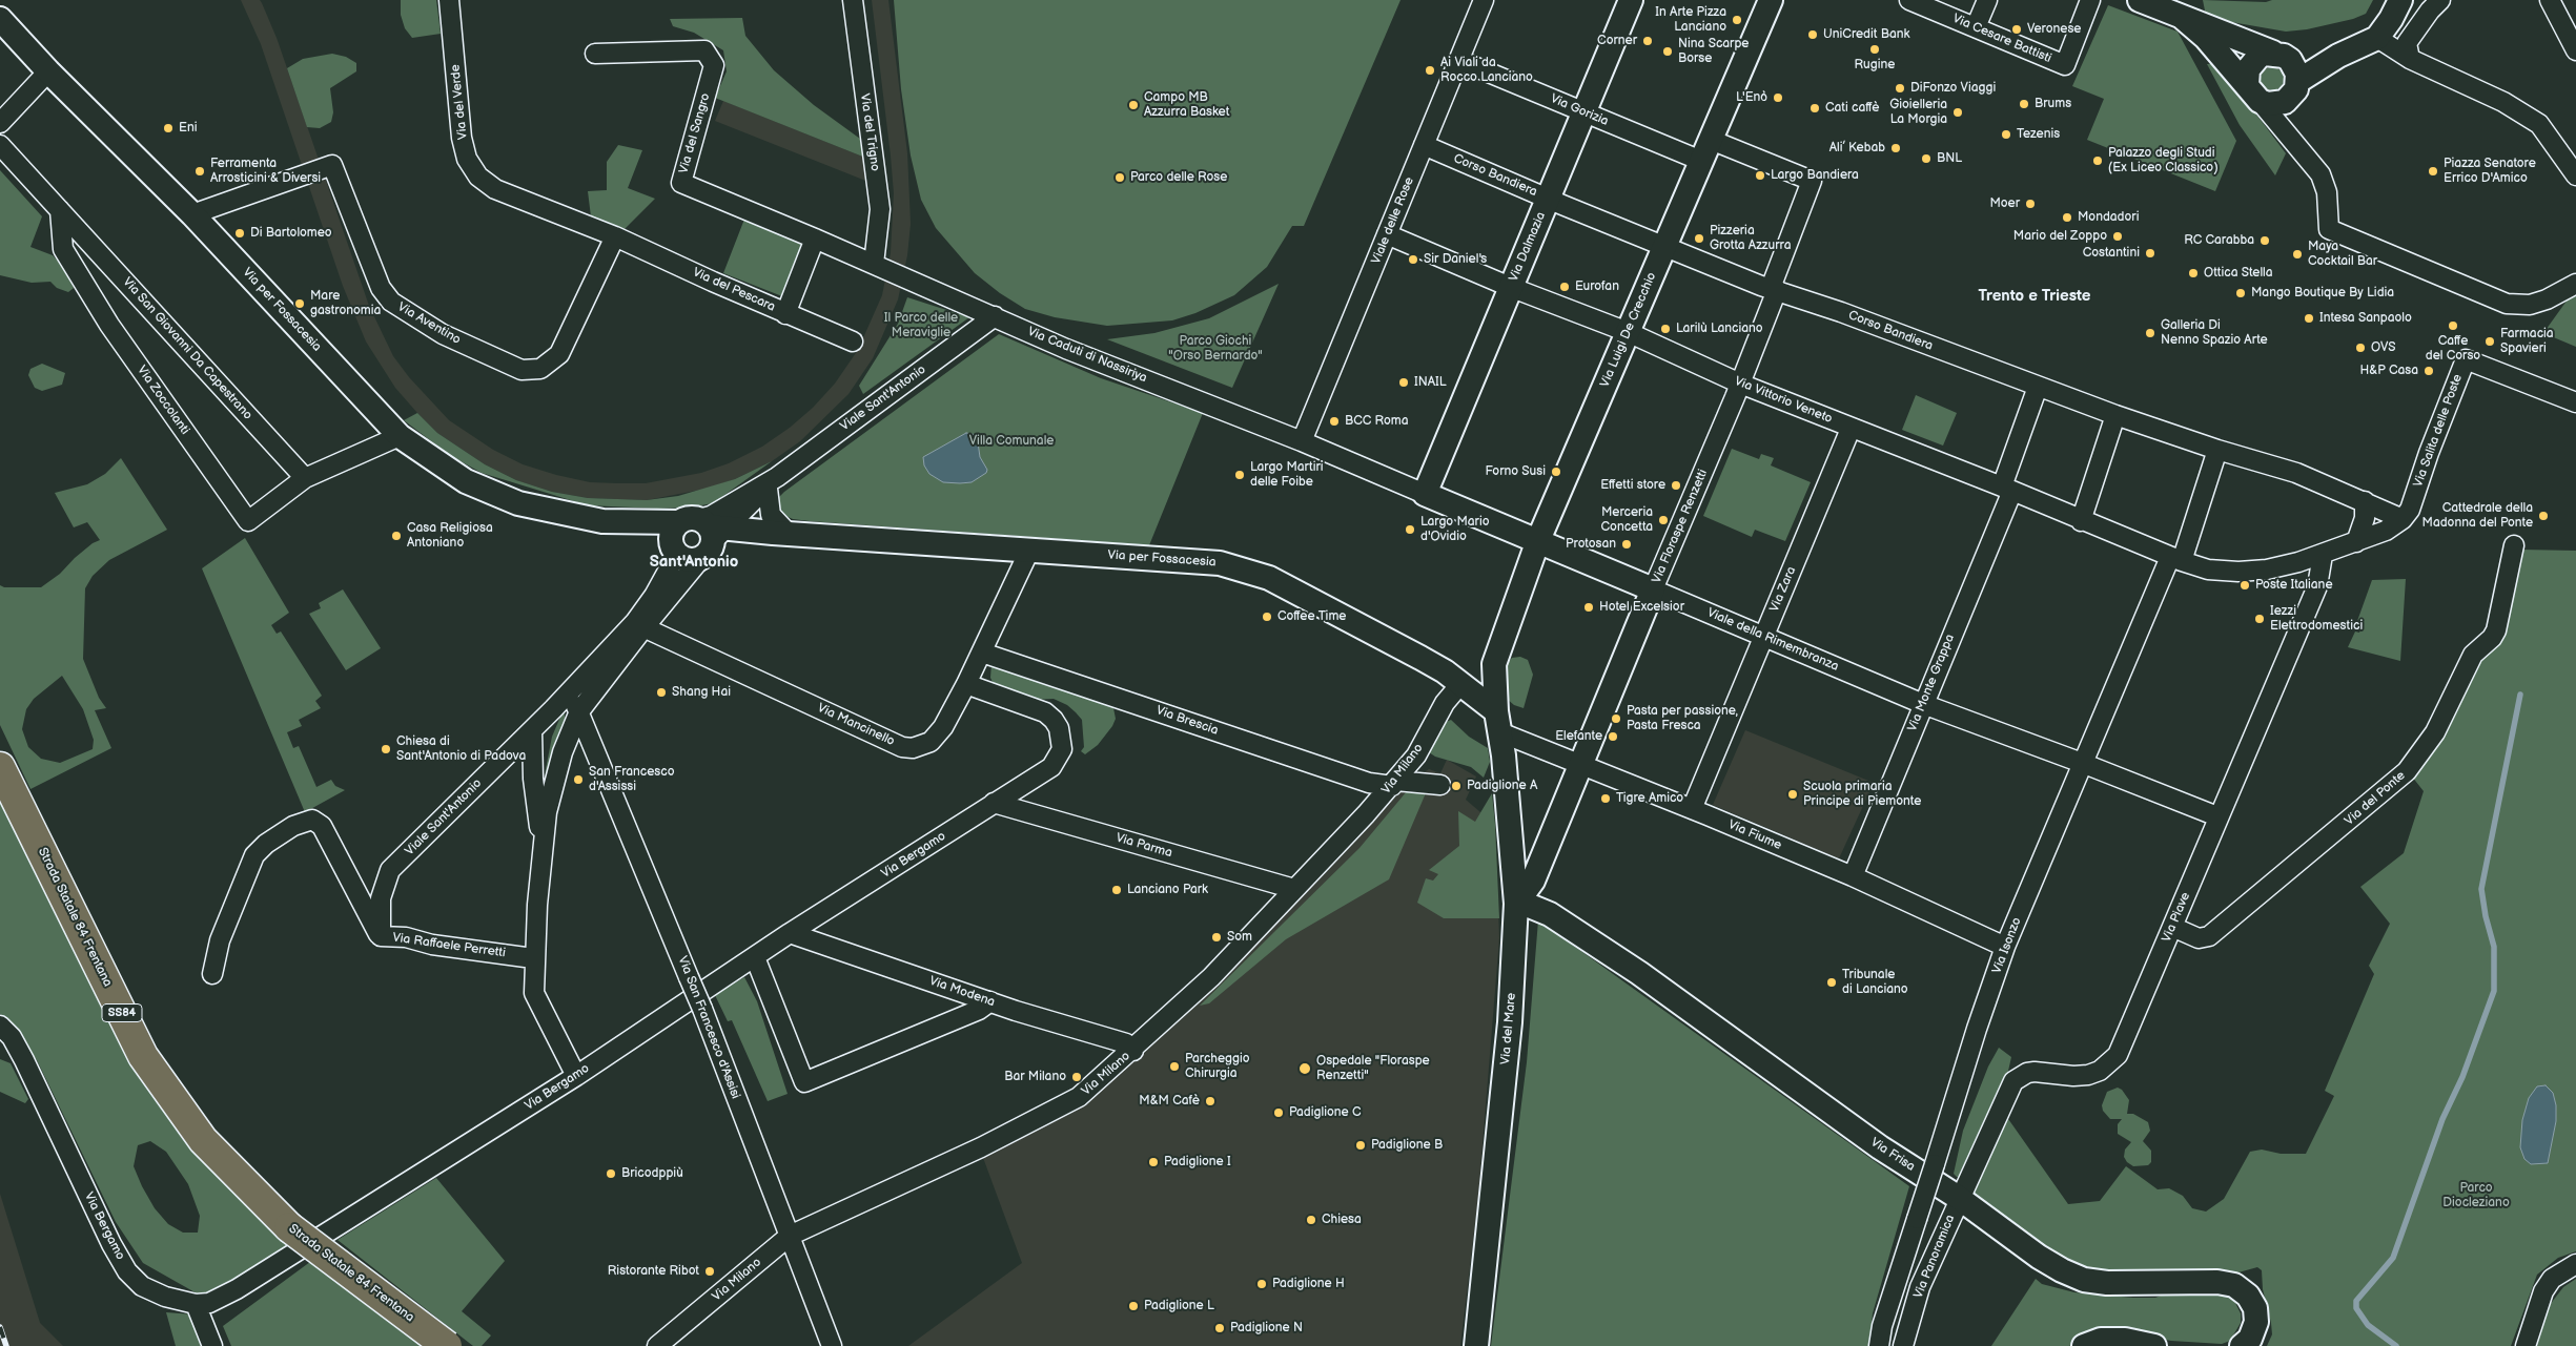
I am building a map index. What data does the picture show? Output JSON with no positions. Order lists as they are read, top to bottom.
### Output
{
  "streets": {
    "main road": ["Strada Statale 84 Frentana", "SS84"],
    "street": [
      "Via Cesare Battisti",
      "Via del Verde",
      "Via Gorizia",
      "Via del Trigno",
      "Via del Sangro",
      "Corso Bandiera",
      "Viale delle Rose",
      "Via Dalmazia",
      "Via del Pescara",
      "Via per Fossacesia",
      "Via Aventino",
      "Via Luigi De Crecchio",
      "Via San Giovanni Da Capestrano",
      "Via Caduti di Nassiriya",
      "Viale Sant'Antonio",
      "Via Zoccolanti",
      "Via Vittorio Veneto",
      "Via Salita delle Poste",
      "Via Floraspe Renzetti",
      "Via Zara",
      "Viale della Rimembranza",
      "Via Monte Grappa",
      "Via Brescia",
      "Via Mancinello",
      "Via Milano",
      "Via del Ponte",
      "Via Fiume",
      "Via Parma",
      "Via Bergamo",
      "Via Piave",
      "Via Raffaele Perretti",
      "Via Isonzo",
      "Via Modena",
      "Via San Francesco d'Assisi",
      "Via del Mare",
      "Via Frisa",
      "Via Panoramica"
    ]
  },
  "crossings": [
    ["Via del Verde", "Via del Pescara"],
    ["Via del Verde", "Via Aventino"],
    ["Via Gorizia", "Viale delle Rose"],
    ["Via Gorizia", "Via Dalmazia"],
    ["Via Gorizia", "Via Luigi De Crecchio"],
    ["Via del Trigno", "Via del Sangro"],
    ["Via del Trigno", "Via Caduti di Nassiriya"],
    ["Via del Sangro", "Via Caduti di Nassiriya"],
    ["Corso Bandiera", "Viale delle Rose"],
    ["Corso Bandiera", "Via Dalmazia"],
    ["Corso Bandiera", "Via Luigi De Crecchio"],
    ["Corso Bandiera", "Via Salita delle Poste"],
    ["Corso Bandiera", "Via Floraspe Renzetti"],
    ["Corso Bandiera", "Via Monte Grappa"],
    ["Corso Bandiera", "Via Isonzo"],
    ["Viale delle Rose", "Via Caduti di Nassiriya"],
    ["Viale delle Rose", "Via Vittorio Veneto"],
    ["Viale delle Rose", "Viale della Rimembranza"],
    ["Via Dalmazia", "Via Vittorio Veneto"],
    ["Via Dalmazia", "Viale della Rimembranza"],
    ["Via del Pescara", "Via Aventino"],
    ["Via per Fossacesia", "Via Aventino"],
    ["Via per Fossacesia", "Via Luigi De Crecchio"],
    ["Via per Fossacesia", "Viale Sant'Antonio"],
    ["Via per Fossacesia", "Via Mancinello"],
    ["Via per Fossacesia", "Via Milano"],
    ["Via per Fossacesia", "Via Fiume"],
    ["Via per Fossacesia", "Via del Mare"],
    ["Via Luigi De Crecchio", "Via Vittorio Veneto"],
    ["Via Luigi De Crecchio", "Via Floraspe Renzetti"],
    ["Via Luigi De Crecchio", "Viale della Rimembranza"],
    ["Via Luigi De Crecchio", "Via Fiume"],
    ["Via Luigi De Crecchio", "Via del Mare"],
    ["Via San Giovanni Da Capestrano", "Via Zoccolanti"],
    ["Via Caduti di Nassiriya", "Viale Sant'Antonio"],
    ["Via Caduti di Nassiriya", "Viale della Rimembranza"],
    ["Viale Sant'Antonio", "Via Mancinello"],
    ["Viale Sant'Antonio", "Via Raffaele Perretti"],
    ["Viale Sant'Antonio", "Via San Francesco d'Assisi"],
    ["Via Vittorio Veneto", "Via Floraspe Renzetti"],
    ["Via Vittorio Veneto", "Via Zara"],
    ["Via Vittorio Veneto", "Via Monte Grappa"],
    ["Via Vittorio Veneto", "Via Isonzo"],
    ["Via Floraspe Renzetti", "Viale della Rimembranza"],
    ["Via Floraspe Renzetti", "Via Fiume"],
    ["Via Floraspe Renzetti", "Via del Mare"],
    ["Via Floraspe Renzetti", "Via Frisa"],
    ["Via Zara", "Viale della Rimembranza"],
    ["Via Zara", "Via Fiume"],
    ["Viale della Rimembranza", "Via Monte Grappa"],
    ["Viale della Rimembranza", "Via Piave"],
    ["Viale della Rimembranza", "Via Isonzo"],
    ["Via Monte Grappa", "Via Fiume"],
    ["Via Brescia", "Via Mancinello"],
    ["Via Brescia", "Via Milano"],
    ["Via Mancinello", "Via Bergamo"],
    ["Via Milano", "Via Parma"],
    ["Via Milano", "Via Modena"],
    ["Via Milano", "Via San Francesco d'Assisi"],
    ["Via del Ponte", "Via Piave"],
    ["Via Fiume", "Via Isonzo"],
    ["Via Fiume", "Via del Mare"],
    ["Via Parma", "Via Bergamo"],
    ["Via Bergamo", "Via Modena"],
    ["Via Piave", "Via Frisa"],
    ["Via Piave", "Via Panoramica"],
    ["Via del Mare", "Via Frisa"],
    ["Via Frisa", "Via Panoramica"]
  ],
  "districts": ["Trento e Trieste", "Sant'Antonio"],
  "parks": [
    "Il Parco delle Meraviglie",
    "Parco Giochi \"Orso Bernardo\"",
    "Villa Comunale",
    "Parco Diocleziano"
  ],
  "places": [
    "In Arte Pizza Lanciano",
    "Veronese",
    "UniCredit Bank",
    "Corner",
    "Rugine",
    "Nina Scarpe Borse",
    "Ai Viali da Rocco Lanciano",
    "DiFonzo Viaggi",
    "L'Enò",
    "Brums",
    "Campo MB Azzurra Basket",
    "Cati caffè",
    "Gioielleria La Morgia",
    "Eni",
    "Tezenis",
    "Ali’ Kebab",
    "BNL",
    "Palazzo degli Studi (Ex Liceo Classico)",
    "Ferramenta Arrosticini & Diversi",
    "Piazza Senatore Errico D'Amico",
    "Largo Bandiera",
    "Parco delle Rose",
    "Moer",
    "Mondadori",
    "Di Bartolomeo",
    "Mario del Zoppo",
    "Pizzeria Grotta Azzurra",
    "RC Carabba",
    "Costantini",
    "Maya Cocktail Bar",
    "Sir Daniel's",
    "Ottica Stella",
    "Eurofan",
    "Mango Boutique By Lidia",
    "Mare gastronomia",
    "Intesa Sanpaolo",
    "Caffe del Corso",
    "Larilù Lanciano",
    "Galleria Di Nenno Spazio Arte",
    "Farmacia Spavieri",
    "OVS",
    "H&P Casa",
    "INAIL",
    "BCC Roma",
    "Forno Susi",
    "Largo Martiri delle Foibe",
    "Effetti store",
    "Cattedrale della Madonna del Ponte",
    "Merceria Concetta",
    "Largo Mario d'Ovidio",
    "Casa Religiosa Antoniano",
    "Protosan",
    "Poste Italiane",
    "Hotel Excelsior",
    "Coffee Time",
    "Iezzi Elettrodomestici",
    "Shang Hai",
    "Pasta per passione, Pasta Fresca",
    "Elefante",
    "Chiesa di Sant'Antonio di Padova",
    "San Francesco d'Assissi",
    "Padiglione A",
    "Scuola primaria Principe di Piemonte",
    "Tigre Amico",
    "Lanciano Park",
    "Som",
    "Tribunale di Lanciano",
    "Parcheggio Chirurgia",
    "Ospedale \"Floraspe Renzetti\"",
    "Bar Milano",
    "M&M Cafè",
    "Padiglione C",
    "Padiglione B",
    "Padiglione I",
    "Bricodppiù",
    "Chiesa",
    "Ristorante Ribot",
    "Padiglione H",
    "Padiglione L",
    "Padiglione N"
  ]
}
